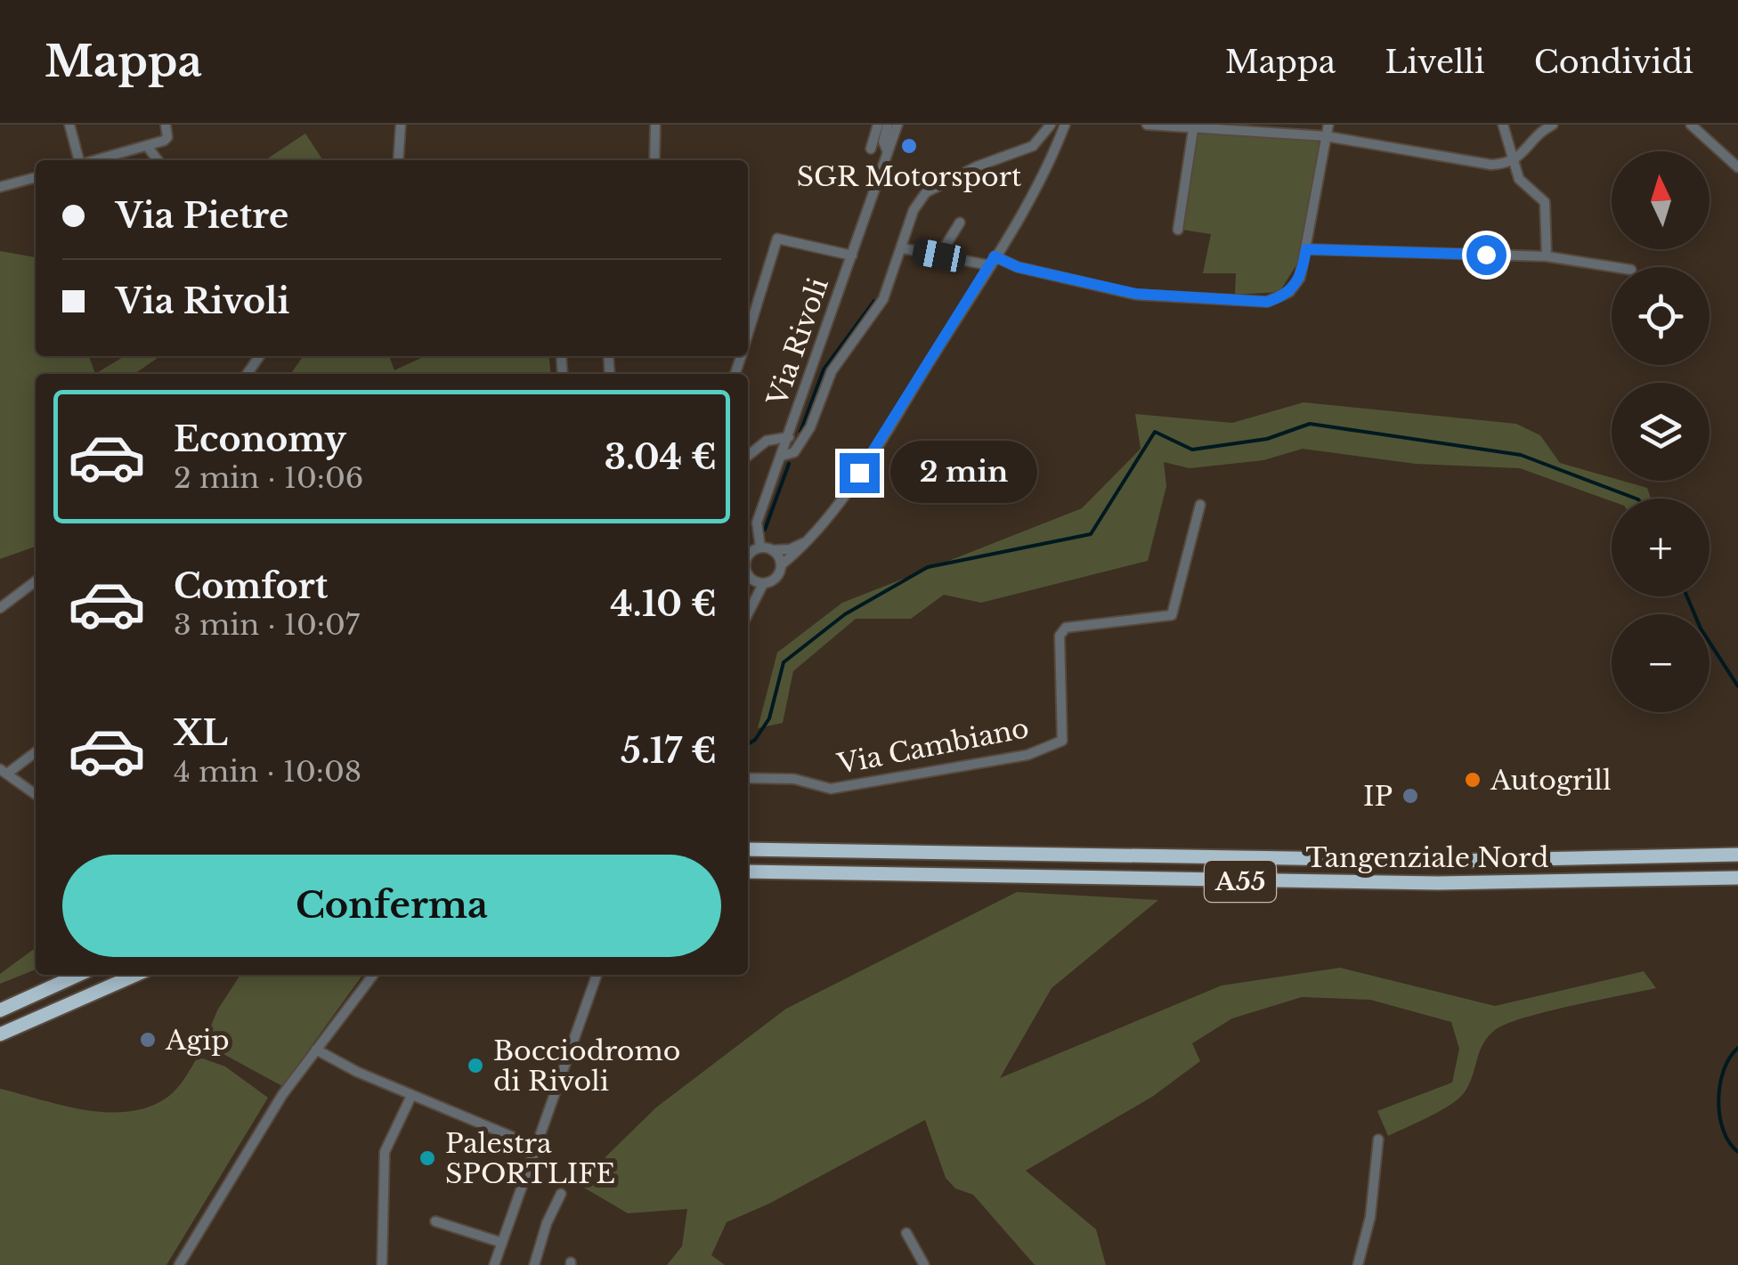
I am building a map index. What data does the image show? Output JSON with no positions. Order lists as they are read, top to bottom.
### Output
{
  "streets": {
    "highway": ["Tangenziale Nord", "A55"],
    "street": ["Via Rivoli", "Via Cambiano"]
  },
  "places": [
    "SGR Motorsport",
    "Autogrill",
    "IP",
    "Agip",
    "Bocciodromo di Rivoli",
    "Palestra SPORTLIFE"
  ],
  "north": "top",
  "page": {
    "header": "Mappa",
    "nav": ["Mappa", "Livelli", "Condividi"],
    "map_buttons": ["+", "−"],
    "banner": ["Via Pietre", "Via Rivoli"],
    "list": [
      {
        "name": "Economy",
        "note": "2 min · 10:06",
        "value": "3.04 €"
      },
      {
        "name": "Comfort",
        "note": "3 min · 10:07",
        "value": "4.10 €"
      },
      {
        "name": "XL",
        "note": "4 min · 10:08",
        "value": "5.17 €"
      }
    ],
    "bubble": "2 min",
    "buttons": "Conferma"
  }
}
